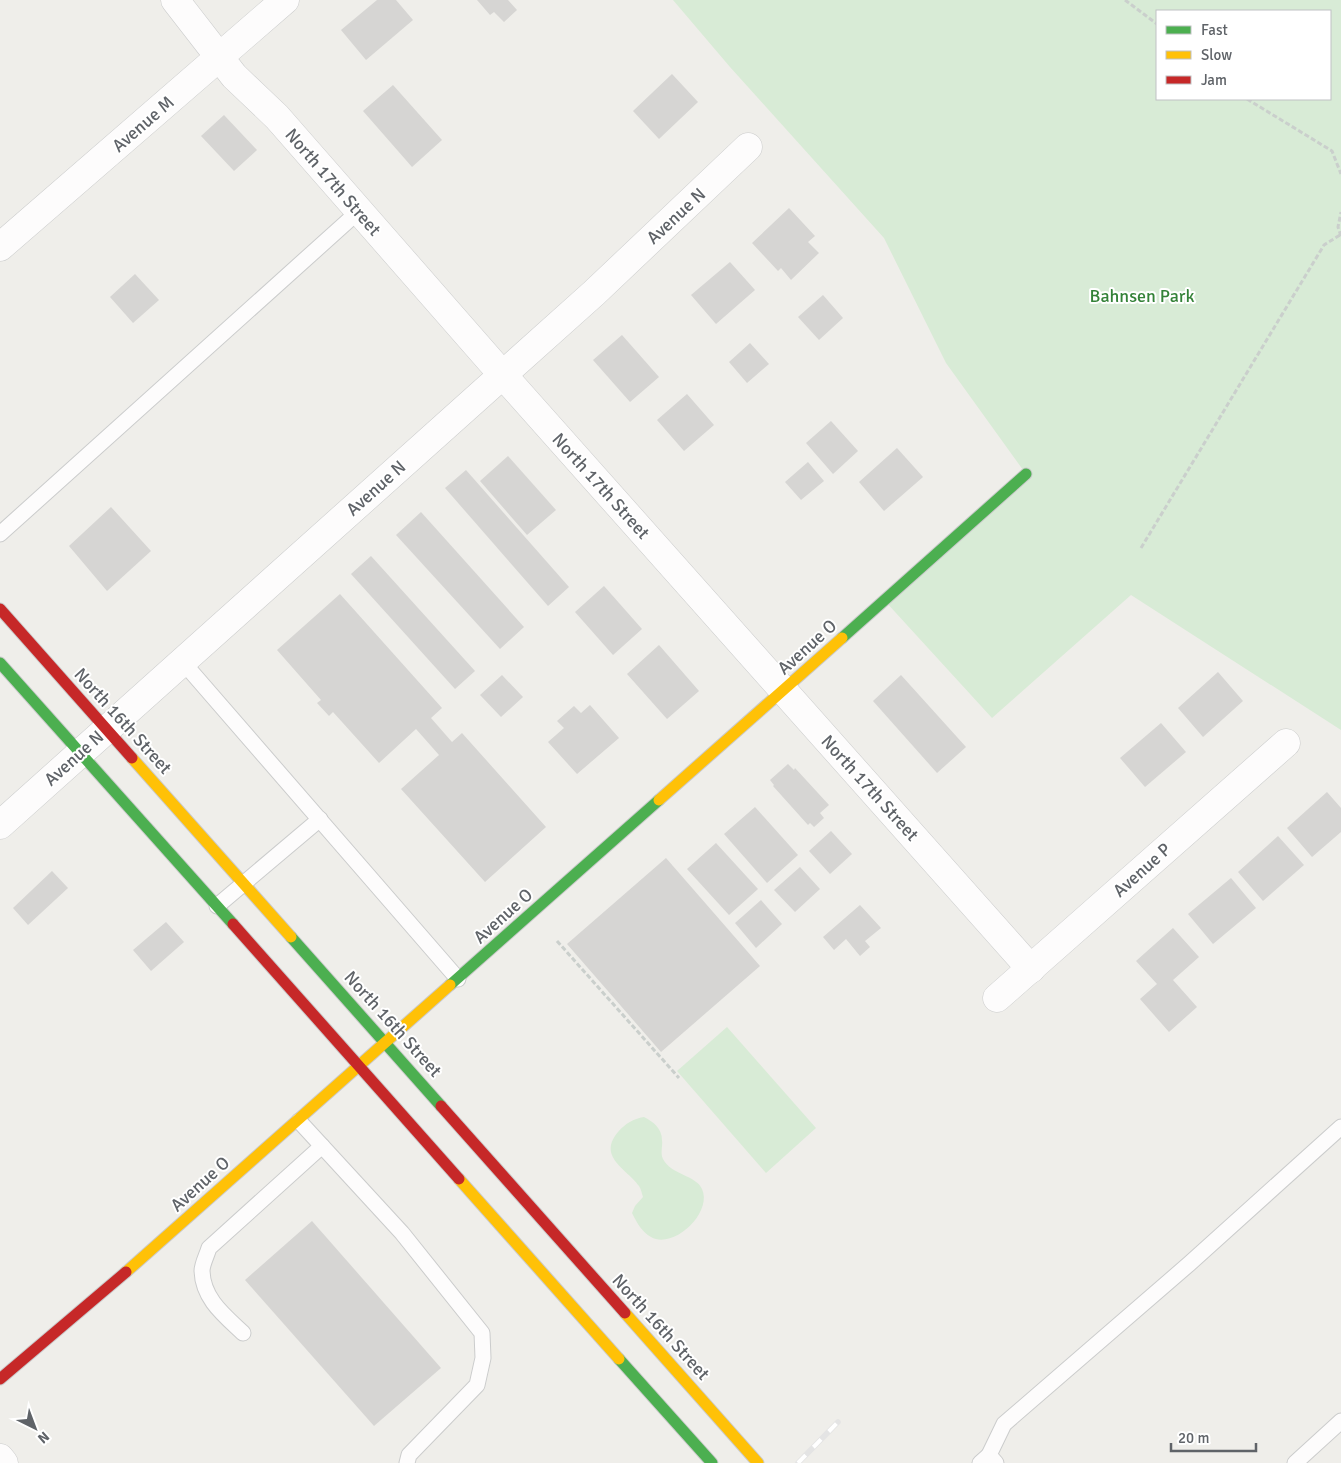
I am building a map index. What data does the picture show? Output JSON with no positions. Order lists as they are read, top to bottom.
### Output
{
  "streets": {
    "main road": ["Avenue O", "North 16th Street"],
    "street": [
      "Avenue M",
      "North 17th Street",
      "Avenue N",
      "Avenue P"
    ]
  },
  "crossings": [
    ["Avenue M", "North 17th Street"],
    ["North 17th Street", "Avenue N"],
    ["North 17th Street", "Avenue O"],
    ["North 17th Street", "Avenue P"],
    ["Avenue N", "North 16th Street"],
    ["Avenue O", "North 16th Street"]
  ],
  "parks": ["Bahnsen Park"],
  "legend": ["Fast", "Slow", "Jam"],
  "scale_bar": "20 m",
  "north": "bottom right"
}
